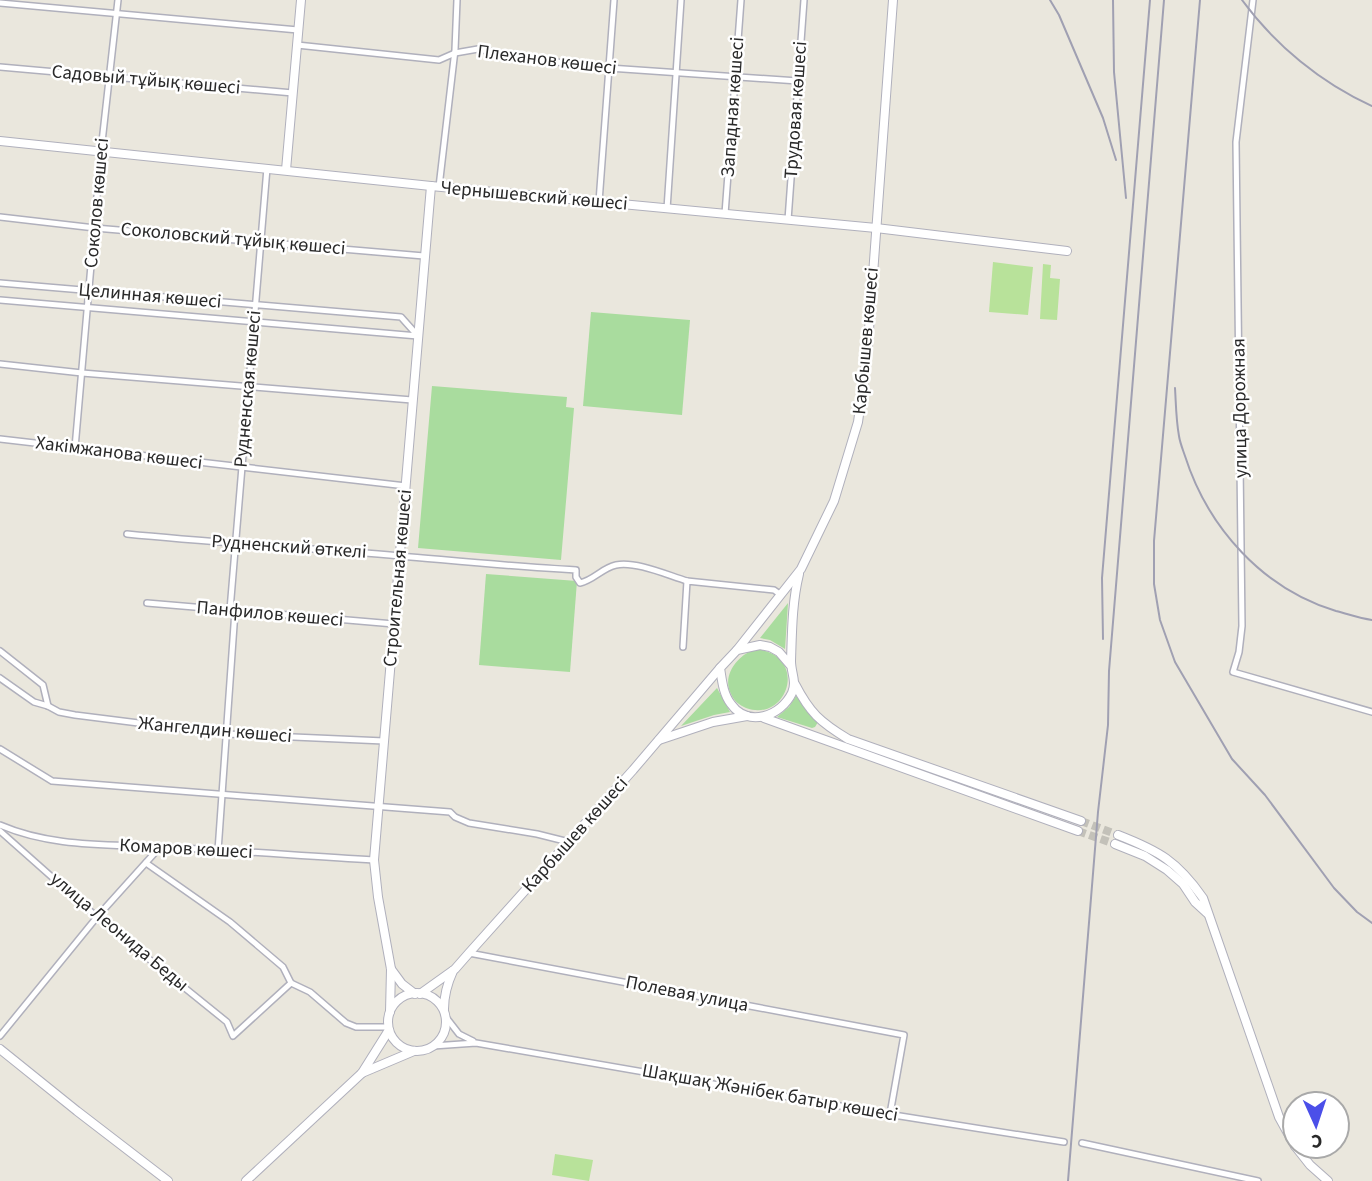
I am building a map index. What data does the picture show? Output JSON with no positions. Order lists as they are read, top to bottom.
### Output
{
  "streets": {
    "main road": ["Чернышевский көшесі", "Карбышев көшесі", "Строительная көшесі"],
    "street": [
      "Плеханов көшесі",
      "Садовый тұйық көшесі",
      "Западная көшесі",
      "Трудовая көшесі",
      "Соколов көшесі",
      "Соколовский тұйық көшесі",
      "Целинная көшесі",
      "Рудненская көшесі",
      "улица Дорожная",
      "Хакімжанова көшесі",
      "Рудненский өткелі",
      "Панфилов көшесі",
      "Жангелдин көшесі",
      "Комаров көшесі",
      "улица Леонида Беды",
      "Полевая улица",
      "Шақшақ Жәнібек батыр көшесі"
    ]
  },
  "crossings": [
    ["Плеханов көшесі", "Западная көшесі"],
    ["Плеханов көшесі", "Трудовая көшесі"],
    ["Плеханов көшесі", "Строительная көшесі"],
    ["Садовый тұйық көшесі", "Соколов көшесі"],
    ["Западная көшесі", "Чернышевский көшесі"],
    ["Трудовая көшесі", "Чернышевский көшесі"],
    ["Чернышевский көшесі", "Соколов көшесі"],
    ["Чернышевский көшесі", "Карбышев көшесі"],
    ["Чернышевский көшесі", "Рудненская көшесі"],
    ["Чернышевский көшесі", "Строительная көшесі"],
    ["Соколов көшесі", "Соколовский тұйық көшесі"],
    ["Соколов көшесі", "Целинная көшесі"],
    ["Соколов көшесі", "Хакімжанова көшесі"],
    ["Соколовский тұйық көшесі", "Рудненская көшесі"],
    ["Соколовский тұйық көшесі", "Строительная көшесі"],
    ["Целинная көшесі", "Рудненская көшесі"],
    ["Целинная көшесі", "Строительная көшесі"],
    ["Карбышев көшесі", "Полевая улица"],
    ["Рудненская көшесі", "Хакімжанова көшесі"],
    ["Рудненская көшесі", "Рудненский өткелі"],
    ["Рудненская көшесі", "Панфилов көшесі"],
    ["Рудненская көшесі", "Жангелдин көшесі"],
    ["Рудненская көшесі", "Комаров көшесі"],
    ["Хакімжанова көшесі", "Строительная көшесі"],
    ["Рудненский өткелі", "Строительная көшесі"],
    ["Строительная көшесі", "Панфилов көшесі"],
    ["Строительная көшесі", "Жангелдин көшесі"],
    ["Строительная көшесі", "Комаров көшесі"],
    ["Строительная көшесі", "Шақшақ Жәнібек батыр көшесі"],
    ["Комаров көшесі", "улица Леонида Беды"],
    ["Полевая улица", "Шақшақ Жәнібек батыр көшесі"]
  ],
  "north": "bottom"
}
